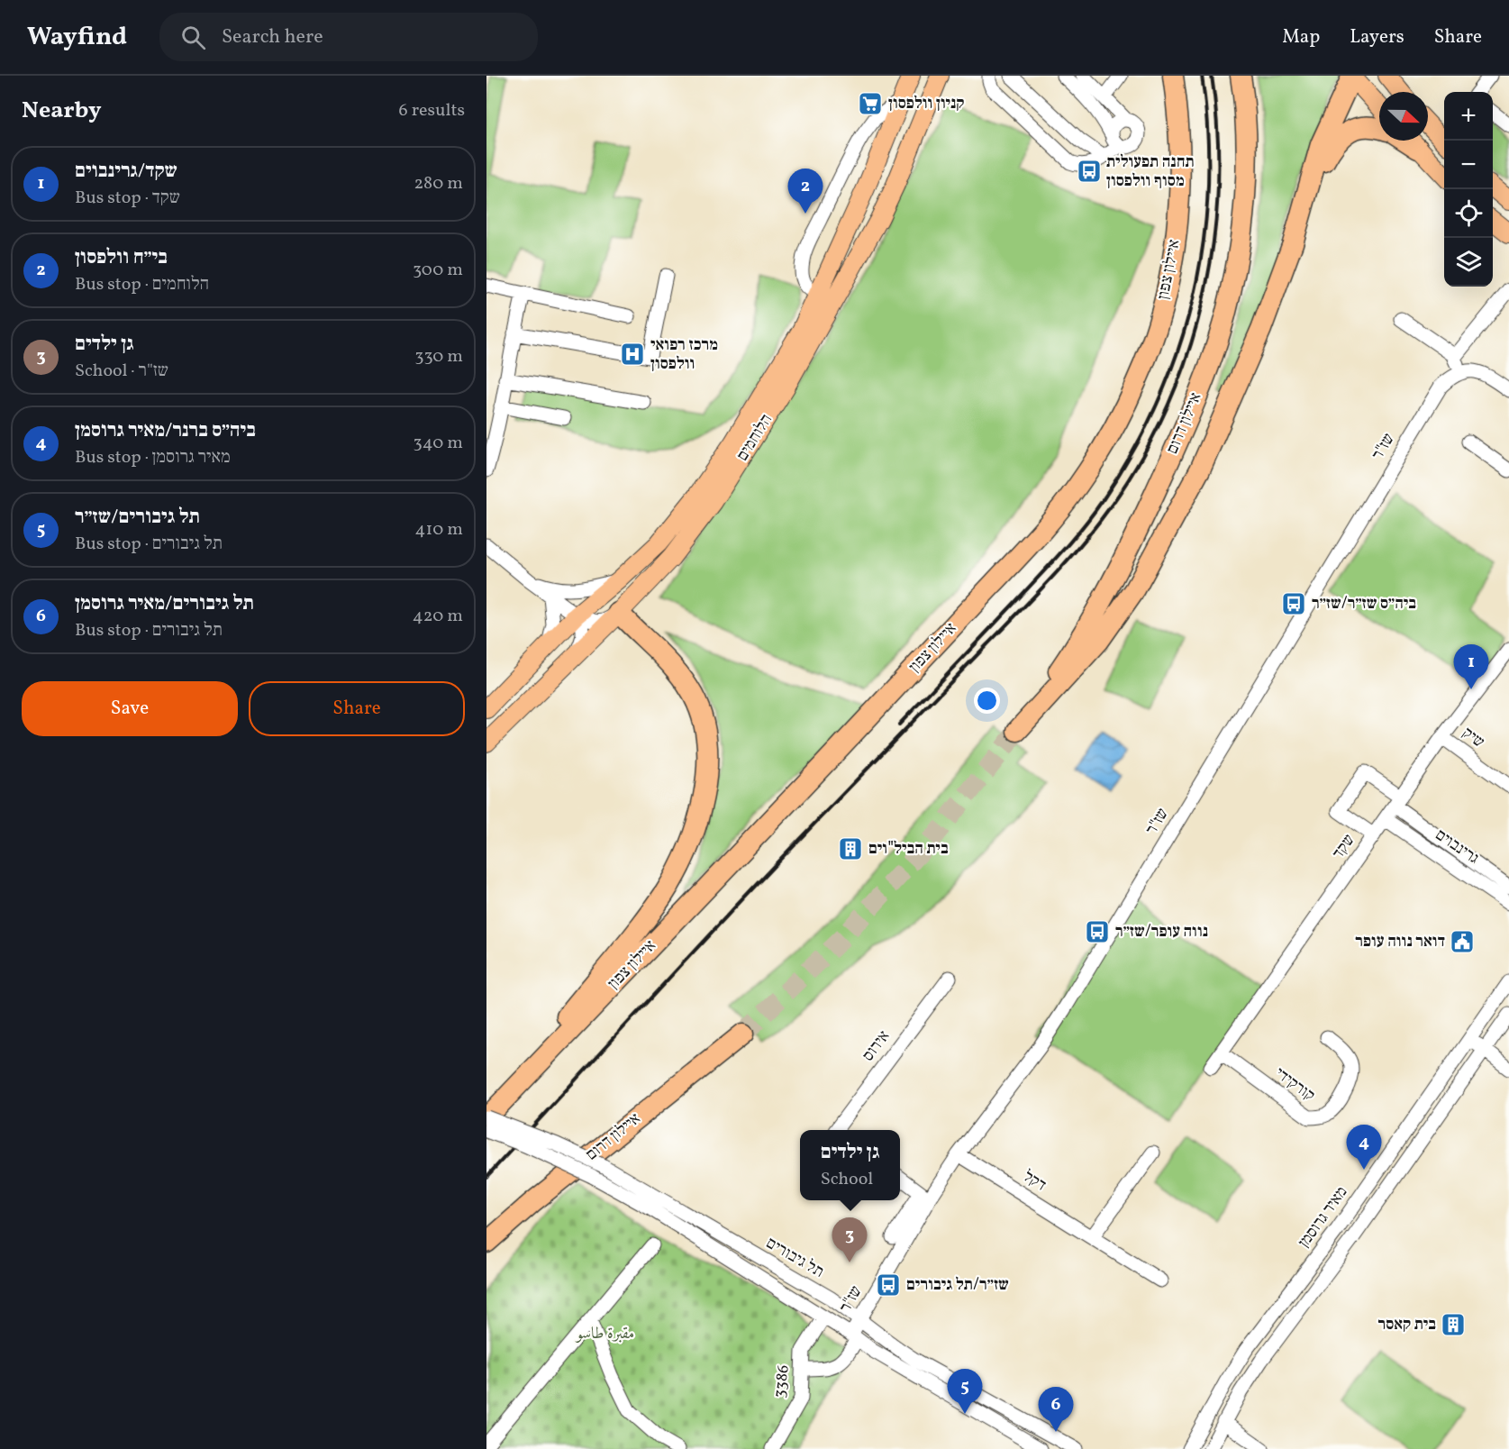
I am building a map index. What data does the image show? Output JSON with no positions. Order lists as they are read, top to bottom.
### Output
{
  "streets": {
    "highway": ["איילון צפון", "איילון דרום"],
    "main road": ["הלוחמים"],
    "street": [
      "שז\"ר",
      "שיק",
      "שקד",
      "גרינבוים",
      "אירוס",
      "קורקידי",
      "דקל",
      "מאיר גרוסמן",
      "תל גיבורים",
      "3386"
    ]
  },
  "crossings": [
    ["איילון צפון", "תל גיבורים"],
    ["שז\"ר", "דקל"],
    ["שז\"ר", "תל גיבורים"],
    ["שז\"ר", "3386"],
    ["שיק", "שקד"],
    ["שקד", "גרינבוים"],
    ["שקד", "קורקידי"],
    ["תל גיבורים", "3386"]
  ],
  "parks": ["مقبرة طاسو"],
  "places": {
    "supermarket": ["קניון וולפסון"],
    "bus stop": [
      "תחנה תפעולית מסוף וולפסון",
      "ביה״ס שז״ר/שז״ר",
      "נווה עופר/שז״ר",
      "שז״ר/תל גיבורים"
    ],
    "hospital": ["מרכז רפואי וולפסון"],
    "building": ["בית הביל\"וים", "בית קאסר"],
    "public building": ["דואר נווה עופר"]
  },
  "north": "right",
  "page": {
    "header": "Wayfind",
    "search": "Search here",
    "nav": ["Map", "Layers", "Share"],
    "heading": ["Nearby", "6 results"],
    "map_buttons": ["+", "−"],
    "list": [
      {
        "mark": "1",
        "name": "שקד/גרינבוים",
        "note": "Bus stop · שקד",
        "value": "280 m"
      },
      {
        "mark": "2",
        "name": "בי״ח וולפסון",
        "note": "Bus stop · הלוחמים",
        "value": "300 m"
      },
      {
        "mark": "3",
        "name": "גן ילדים",
        "note": "School · שז\"ר",
        "value": "330 m"
      },
      {
        "mark": "4",
        "name": "ביה״ס ברנר/מאיר גרוסמן",
        "note": "Bus stop · מאיר גרוסמן",
        "value": "340 m"
      },
      {
        "mark": "5",
        "name": "תל גיבורים/שז״ר",
        "note": "Bus stop · תל גיבורים",
        "value": "410 m"
      },
      {
        "mark": "6",
        "name": "תל גיבורים/מאיר גרוסמן",
        "note": "Bus stop · תל גיבורים",
        "value": "420 m"
      }
    ],
    "pins": [
      "2",
      "1",
      "4",
      "3",
      "5",
      "6"
    ],
    "buttons": ["Save", "Share"],
    "popup": ["גן ילדים", "School"]
  }
}
